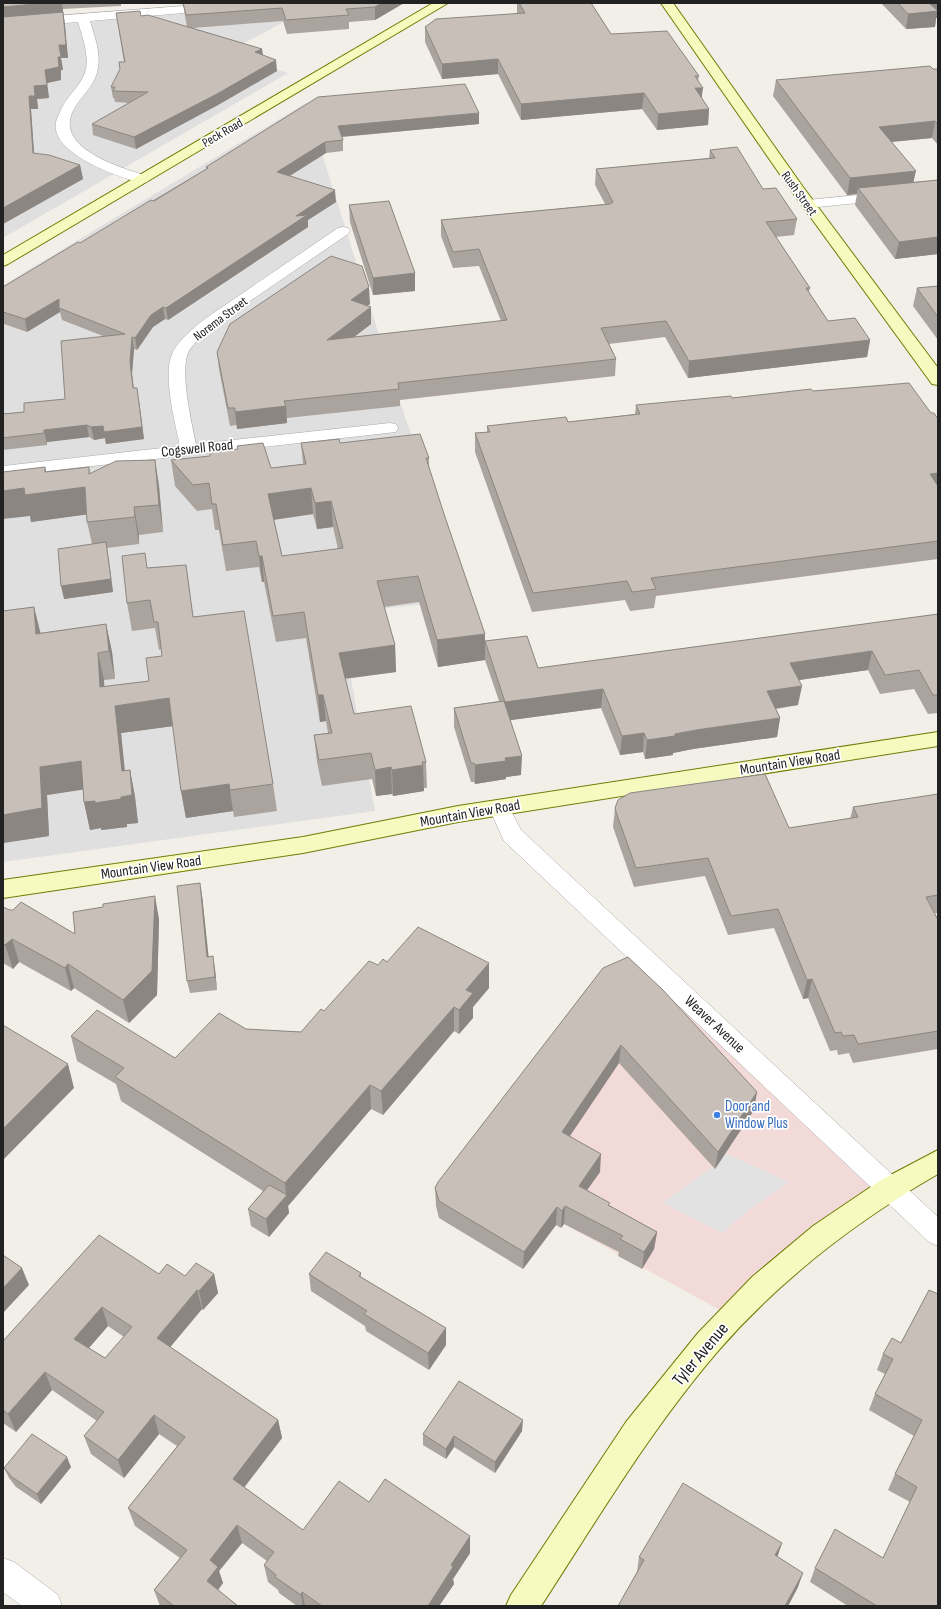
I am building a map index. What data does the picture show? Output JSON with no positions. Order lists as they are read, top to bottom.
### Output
{
  "streets": {
    "street": [
      "Peck Road",
      "Rush Street",
      "Norema Street",
      "Cogswell Road",
      "Mountain View Road",
      "Weaver Avenue",
      "Tyler Avenue"
    ]
  },
  "crossings": [
    ["Norema Street", "Cogswell Road"],
    ["Mountain View Road", "Weaver Avenue"],
    ["Weaver Avenue", "Tyler Avenue"]
  ],
  "places": ["Door and Window Plus"]
}
